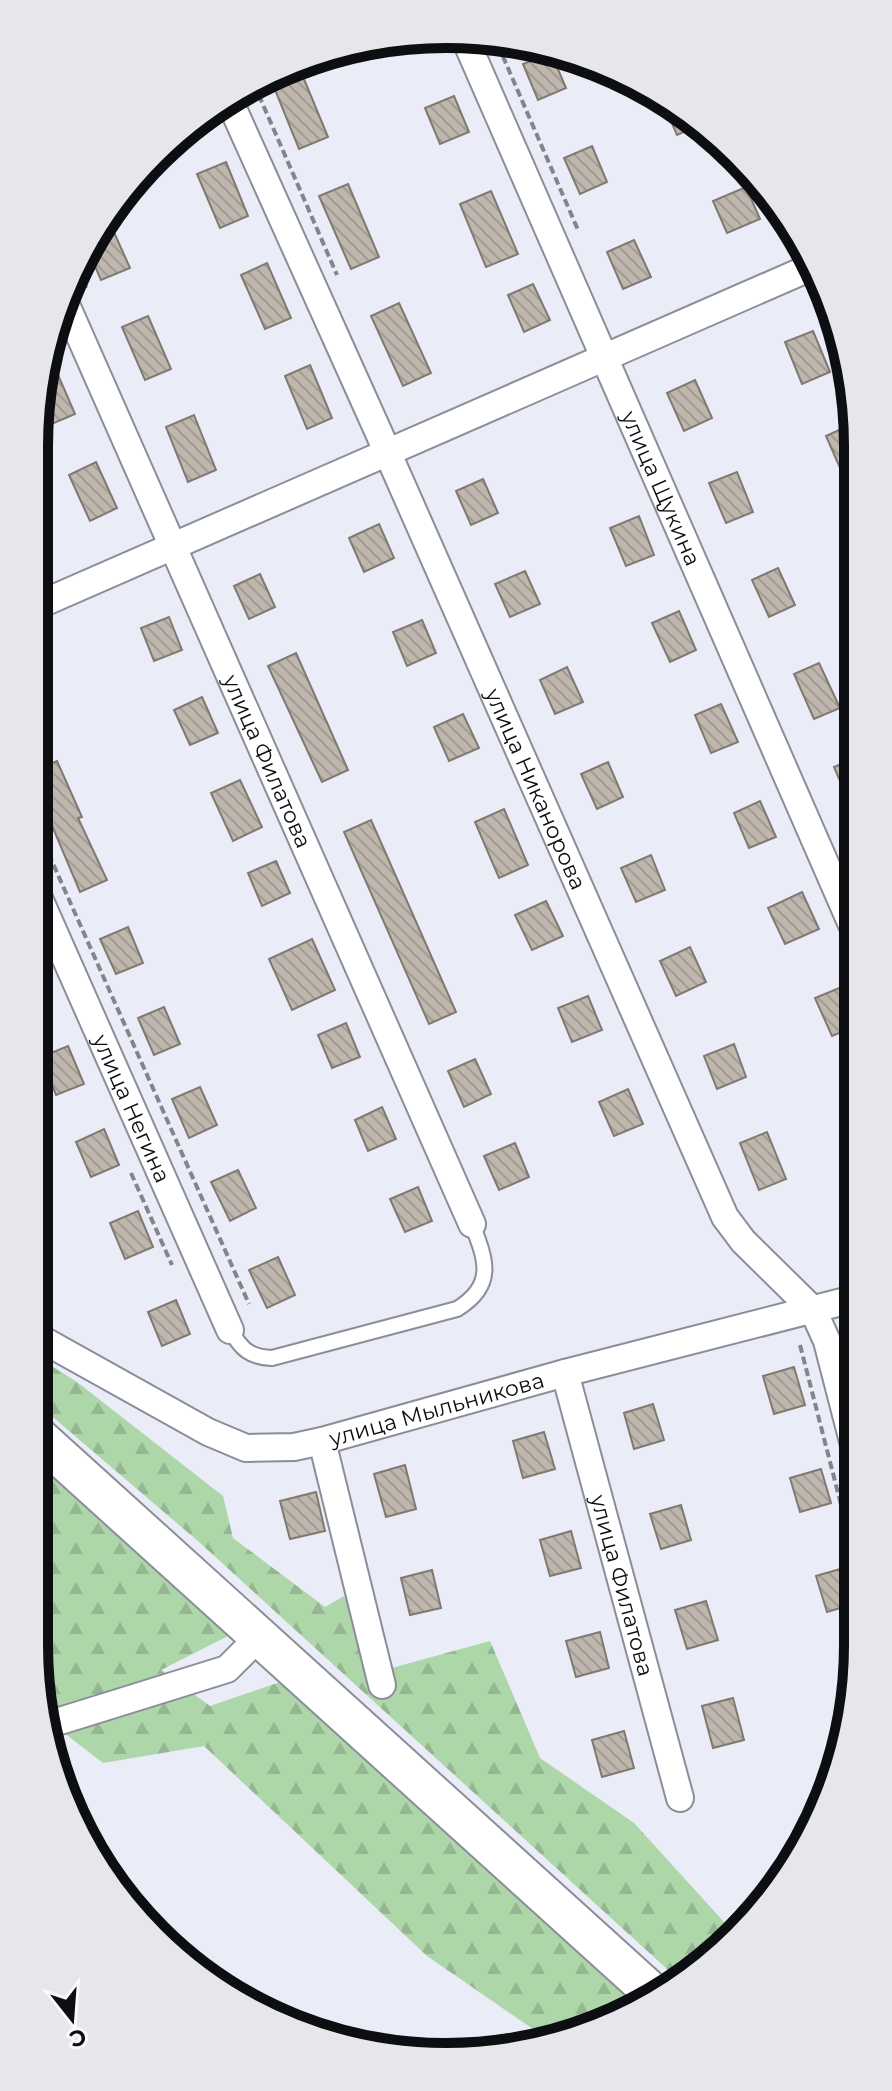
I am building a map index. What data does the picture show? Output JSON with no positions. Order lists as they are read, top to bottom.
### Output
{
  "streets": {
    "street": [
      "улица Щукина",
      "улица Филатова",
      "улица Никанорова",
      "улица Негина",
      "улица Мыльникова"
    ]
  },
  "crossings": [
    ["улица Филатова", "улица Мыльникова"],
    ["улица Никанорова", "улица Мыльникова"]
  ],
  "north": "bottom"
}
